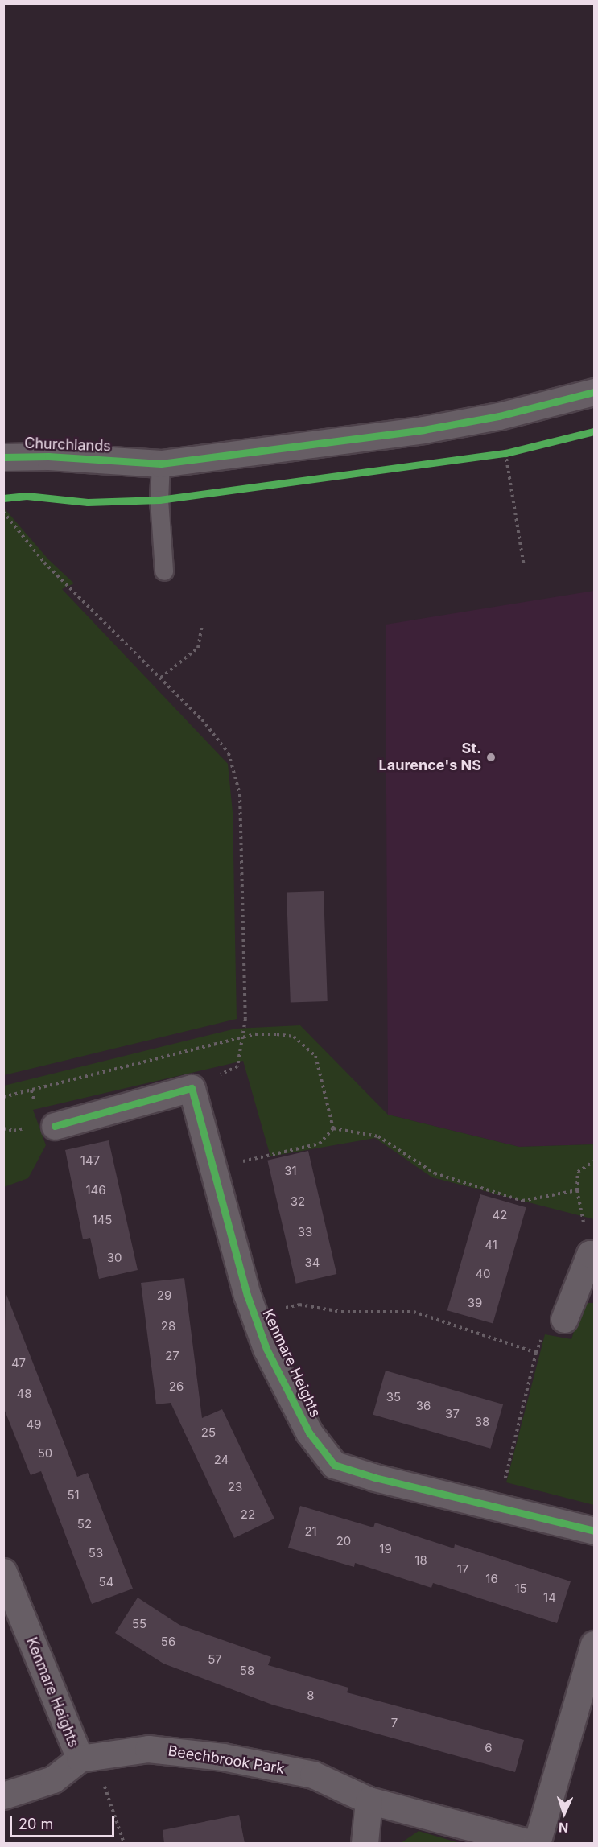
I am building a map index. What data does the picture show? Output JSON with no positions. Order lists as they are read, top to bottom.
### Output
{
  "streets": {
    "street": ["Churchlands", "Kenmare Heights", "Beechbrook Park"]
  },
  "crossings": [
    ["Kenmare Heights", "Beechbrook Park"]
  ],
  "places": ["St. Laurence's NS"],
  "house_numbers": [
    "147",
    "31",
    "146",
    "32",
    "42",
    "145",
    "33",
    "41",
    "30",
    "34",
    "40",
    "29",
    "39",
    "28",
    "27",
    "47",
    "26",
    "48",
    "35",
    "36",
    "37",
    "38",
    "49",
    "25",
    "50",
    "24",
    "23",
    "51",
    "22",
    "52",
    "21",
    "20",
    "19",
    "53",
    "18",
    "17",
    "16",
    "54",
    "15",
    "14",
    "55",
    "56",
    "57",
    "58",
    "8",
    "7",
    "6"
  ],
  "scale_bar": "20 m",
  "north": "bottom"
}
